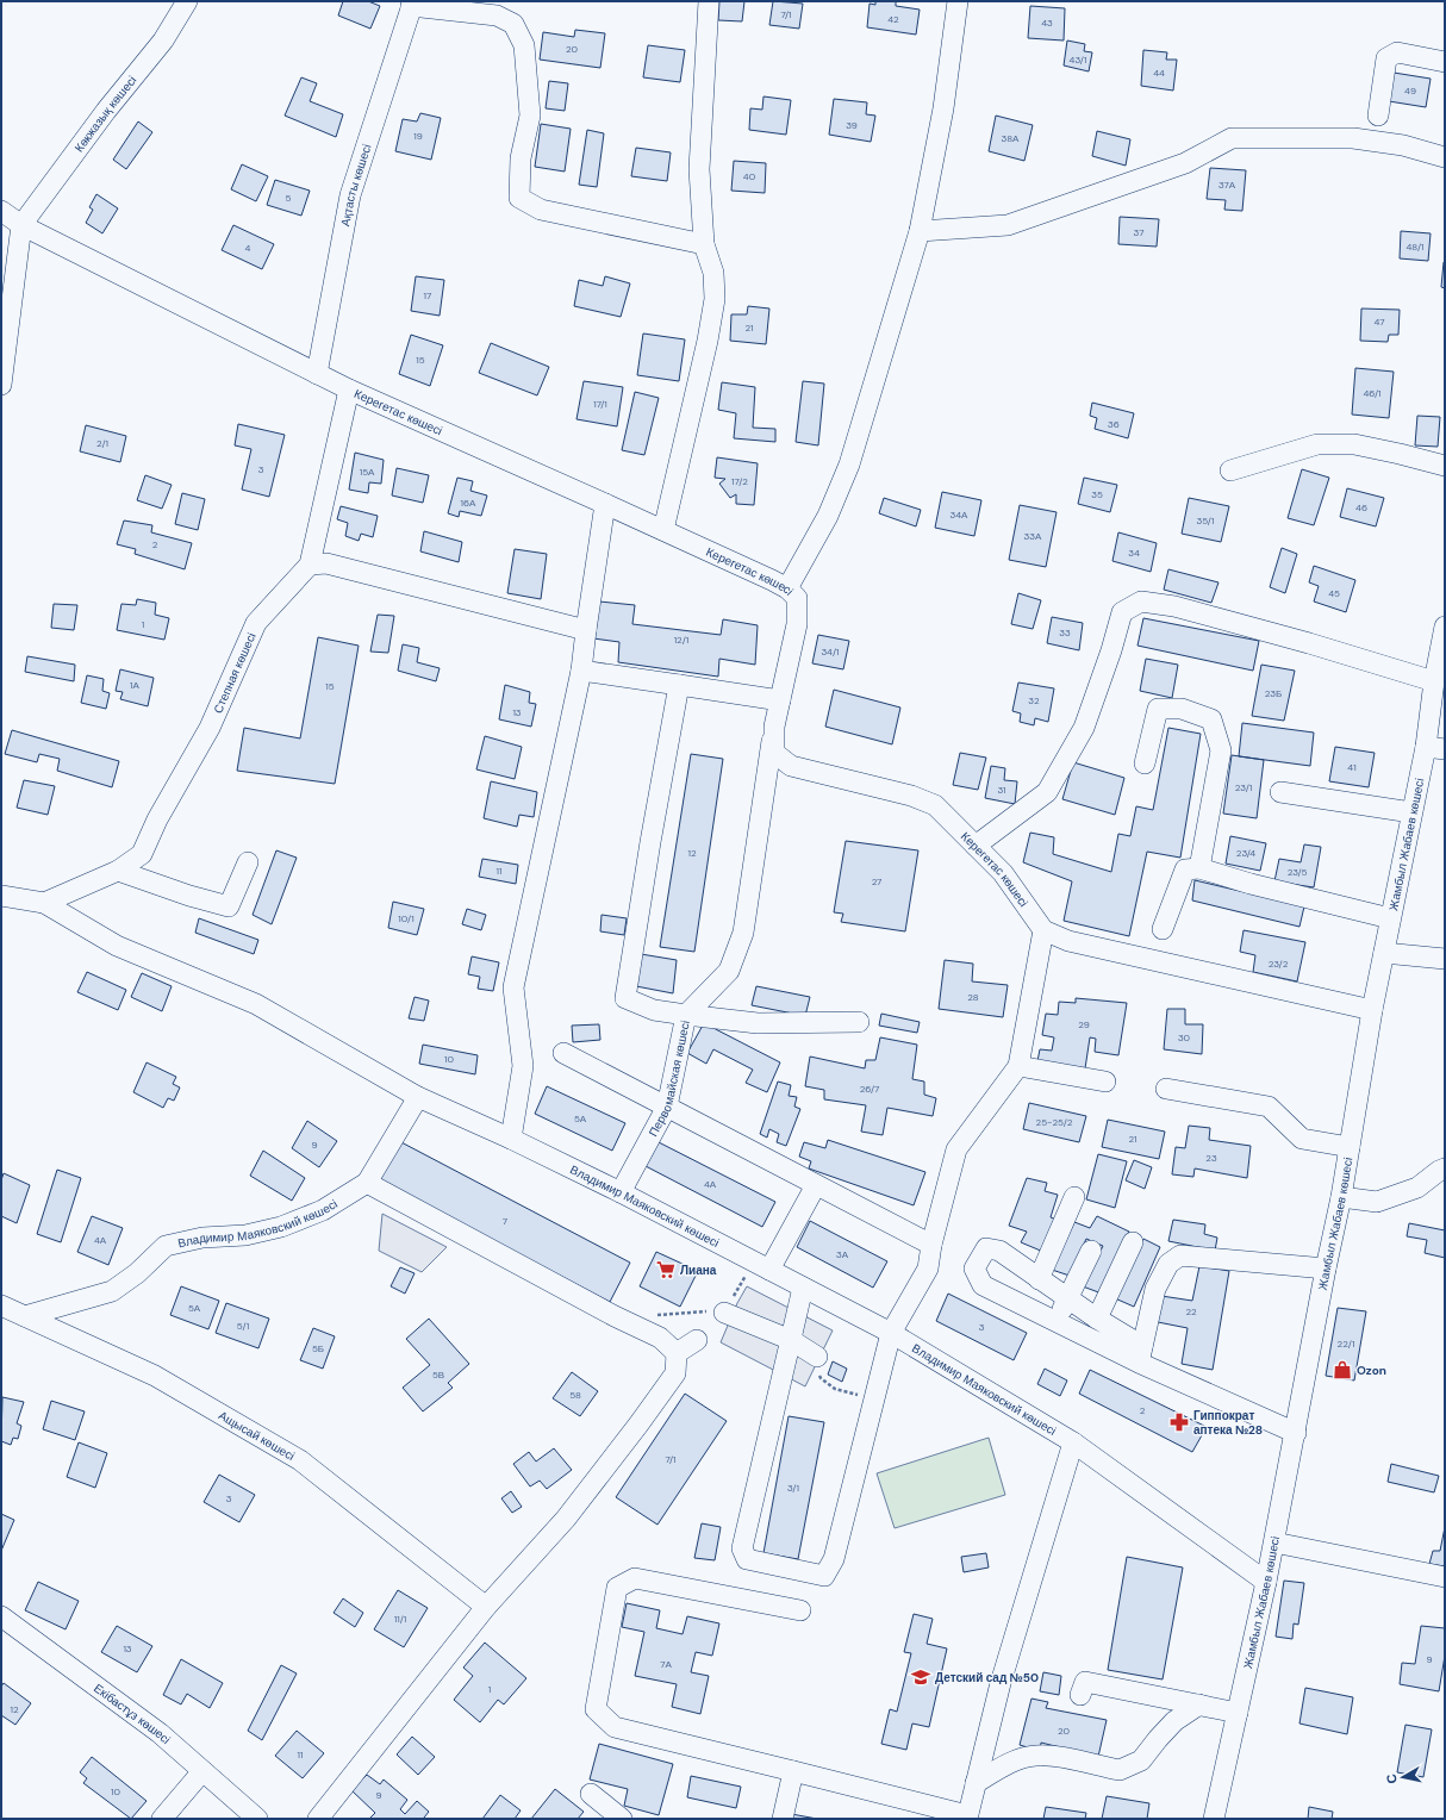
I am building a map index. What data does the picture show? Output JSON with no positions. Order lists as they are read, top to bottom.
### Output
{
  "streets": {
    "street": [
      "Көкжазық көшесі",
      "Ақтасты көшесі",
      "Керегетас көшесі",
      "Степная көшесі",
      "Жамбыл Жабаев көшесі",
      "Первомайская көшесі",
      "Владимир Маяковский көшесі",
      "Ащысай көшесі",
      "Екібастұз көшесі"
    ]
  },
  "crossings": [
    ["Көкжазық көшесі", "Керегетас көшесі"],
    ["Ақтасты көшесі", "Керегетас көшесі"],
    ["Керегетас көшесі", "Степная көшесі"],
    ["Жамбыл Жабаев көшесі", "Владимир Маяковский көшесі"],
    ["Первомайская көшесі", "Владимир Маяковский көшесі"],
    ["Владимир Маяковский көшесі", "Ащысай көшесі"]
  ],
  "places": {
    "supermarket": ["Лиана"],
    "shop": ["Ozon"],
    "pharmacy": ["Гиппократ аптека №28"],
    "school or university": ["Детский сад №50"]
  },
  "house_numbers": [
    "7/1",
    "42",
    "43",
    "20",
    "43/1",
    "44",
    "49",
    "39",
    "19",
    "38А",
    "40",
    "37А",
    "5",
    "37",
    "48/1",
    "4",
    "17",
    "47",
    "21",
    "15",
    "46/1",
    "17/1",
    "36",
    "2/1",
    "3",
    "15А",
    "17/2",
    "35",
    "16А",
    "46",
    "34А",
    "35/1",
    "33А",
    "2",
    "34",
    "45",
    "1",
    "33",
    "12/1",
    "34/1",
    "1А",
    "15",
    "23Б",
    "32",
    "13",
    "41",
    "23/1",
    "31",
    "12",
    "23/4",
    "11",
    "23/5",
    "27",
    "10/1",
    "23/2",
    "28",
    "29",
    "30",
    "10",
    "26/7",
    "5А",
    "25-25/2",
    "21",
    "9",
    "23",
    "4А",
    "7",
    "4А",
    "3А",
    "5А",
    "22",
    "5/1",
    "3",
    "22/1",
    "5Б",
    "5В",
    "58",
    "2",
    "7/1",
    "3/1",
    "3",
    "11/1",
    "13",
    "9",
    "7А",
    "1",
    "12",
    "20",
    "11",
    "10",
    "9"
  ],
  "north": "left"
}
